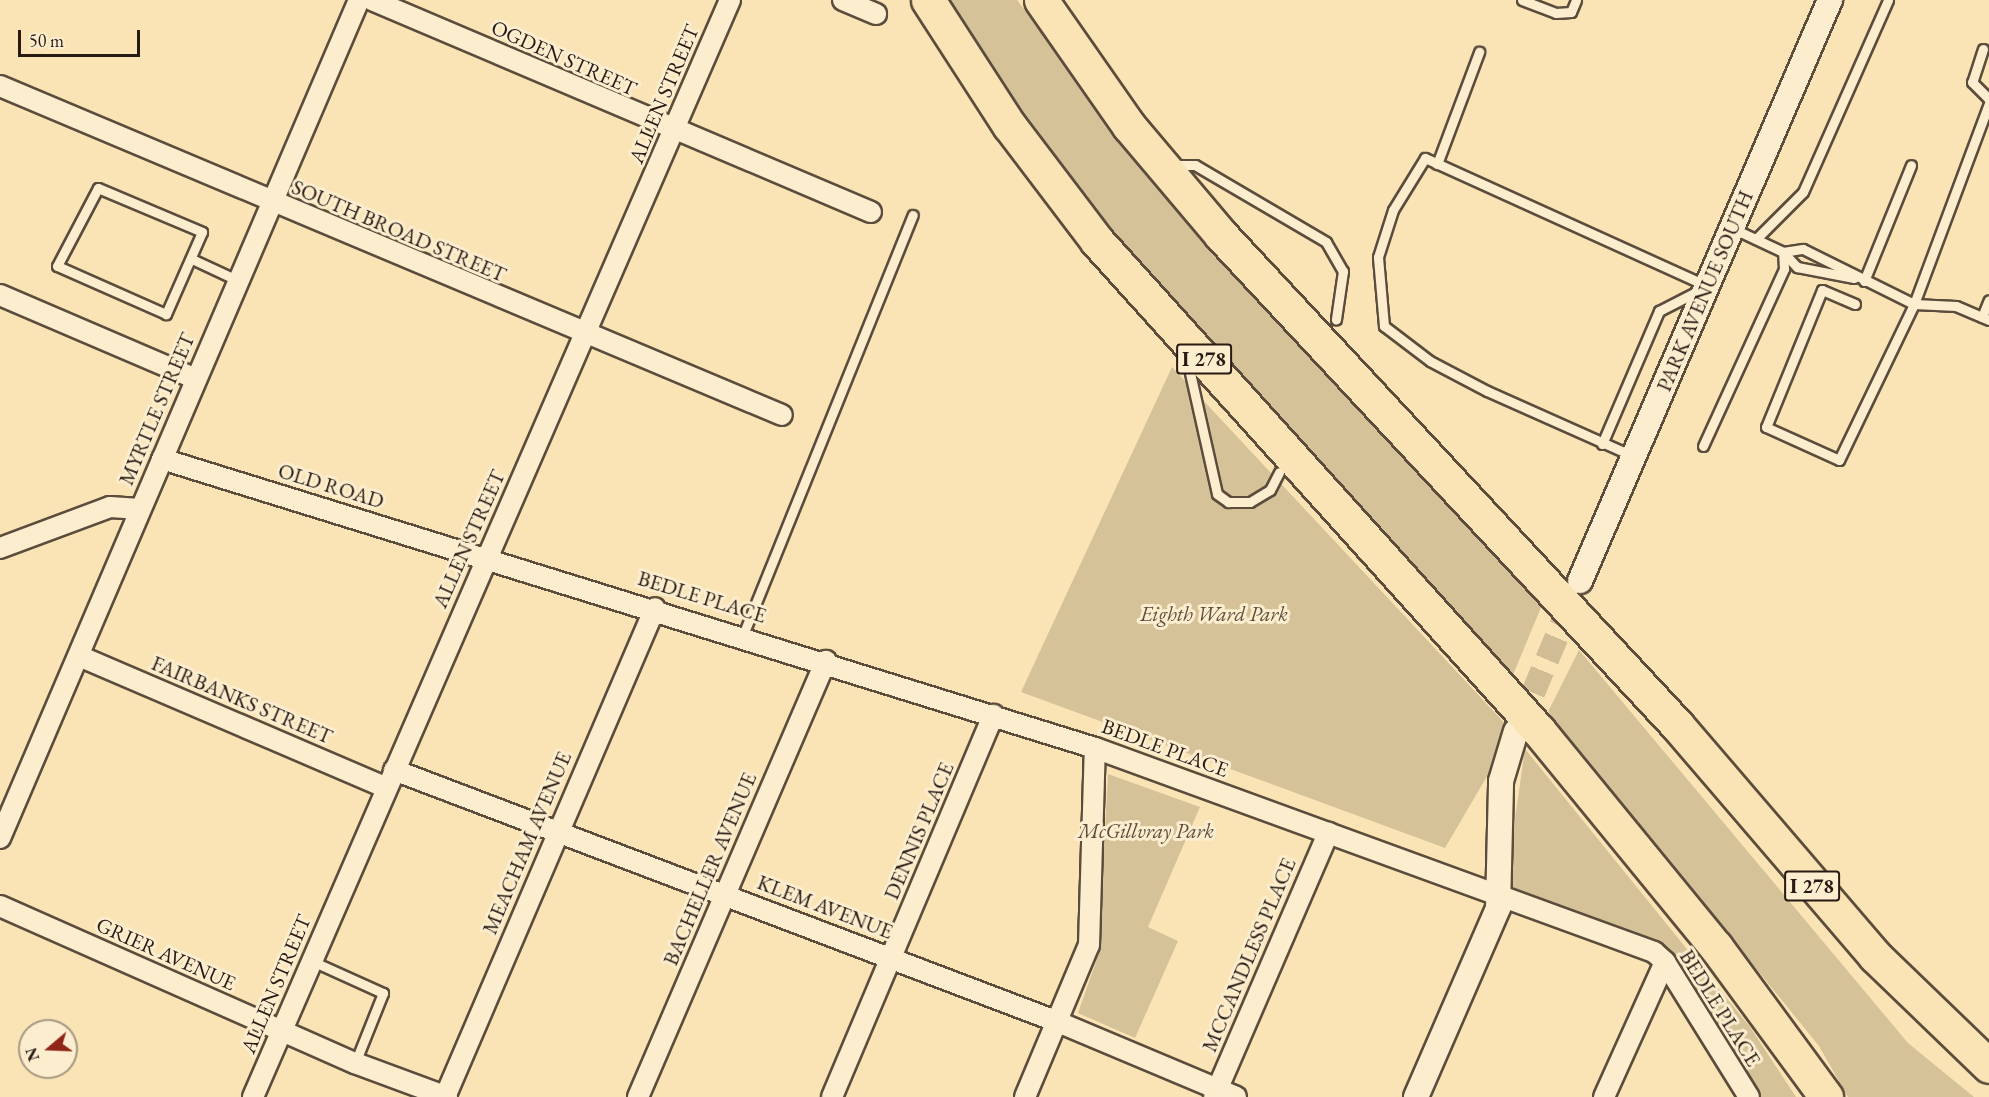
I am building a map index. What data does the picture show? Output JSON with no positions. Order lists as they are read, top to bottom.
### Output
{
  "streets": {
    "highway": ["I 278"],
    "street": [
      "OGDEN STREET",
      "ALLEN STREET",
      "SOUTH BROAD STREET",
      "PARK AVENUE SOUTH",
      "MYRTLE STREET",
      "OLD ROAD",
      "BEDLE PLACE",
      "FAIRBANKS STREET",
      "DENNIS PLACE",
      "MEACHAM AVENUE",
      "BACHELLER AVENUE",
      "KLEM AVENUE",
      "GRIER AVENUE",
      "MCCANDLESS PLACE"
    ]
  },
  "crossings": [
    ["OGDEN STREET", "ALLEN STREET"],
    ["ALLEN STREET", "SOUTH BROAD STREET"],
    ["ALLEN STREET", "OLD ROAD"],
    ["ALLEN STREET", "BEDLE PLACE"],
    ["ALLEN STREET", "FAIRBANKS STREET"],
    ["ALLEN STREET", "KLEM AVENUE"],
    ["ALLEN STREET", "GRIER AVENUE"],
    ["SOUTH BROAD STREET", "MYRTLE STREET"],
    ["MYRTLE STREET", "OLD ROAD"],
    ["MYRTLE STREET", "FAIRBANKS STREET"],
    ["OLD ROAD", "BEDLE PLACE"],
    ["BEDLE PLACE", "DENNIS PLACE"],
    ["BEDLE PLACE", "MEACHAM AVENUE"],
    ["BEDLE PLACE", "BACHELLER AVENUE"],
    ["BEDLE PLACE", "MCCANDLESS PLACE"],
    ["FAIRBANKS STREET", "KLEM AVENUE"],
    ["DENNIS PLACE", "KLEM AVENUE"],
    ["MEACHAM AVENUE", "KLEM AVENUE"],
    ["MEACHAM AVENUE", "GRIER AVENUE"],
    ["BACHELLER AVENUE", "KLEM AVENUE"],
    ["KLEM AVENUE", "MCCANDLESS PLACE"]
  ],
  "parks": ["Eighth Ward Park", "McGillvray Park"],
  "scale_bar": "50 m",
  "north": "left"
}
